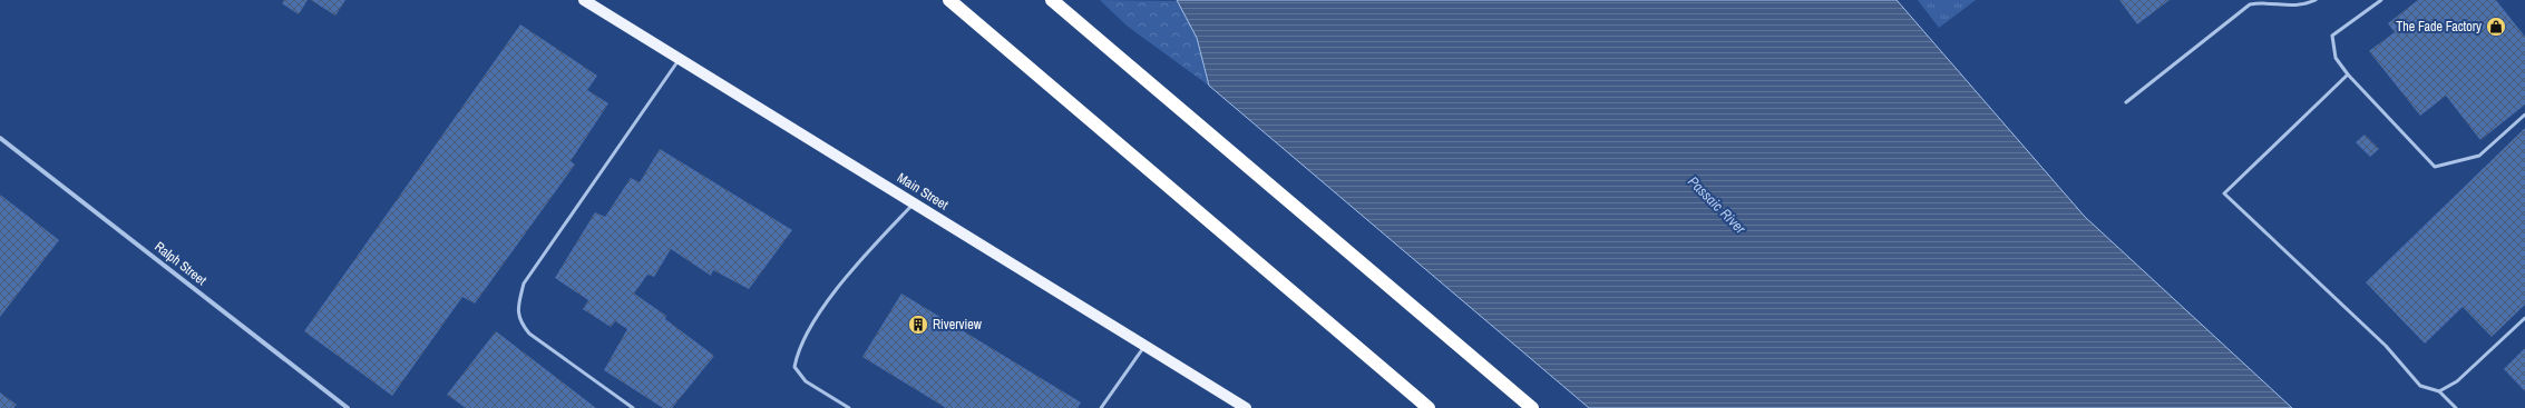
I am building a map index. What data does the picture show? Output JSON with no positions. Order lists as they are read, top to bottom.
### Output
{
  "streets": {
    "main road": ["Main Street"],
    "street": ["Ralph Street"]
  },
  "water": ["Passaic River"],
  "places": {
    "shop": ["The Fade Factory"],
    "building": ["Riverview"]
  }
}
